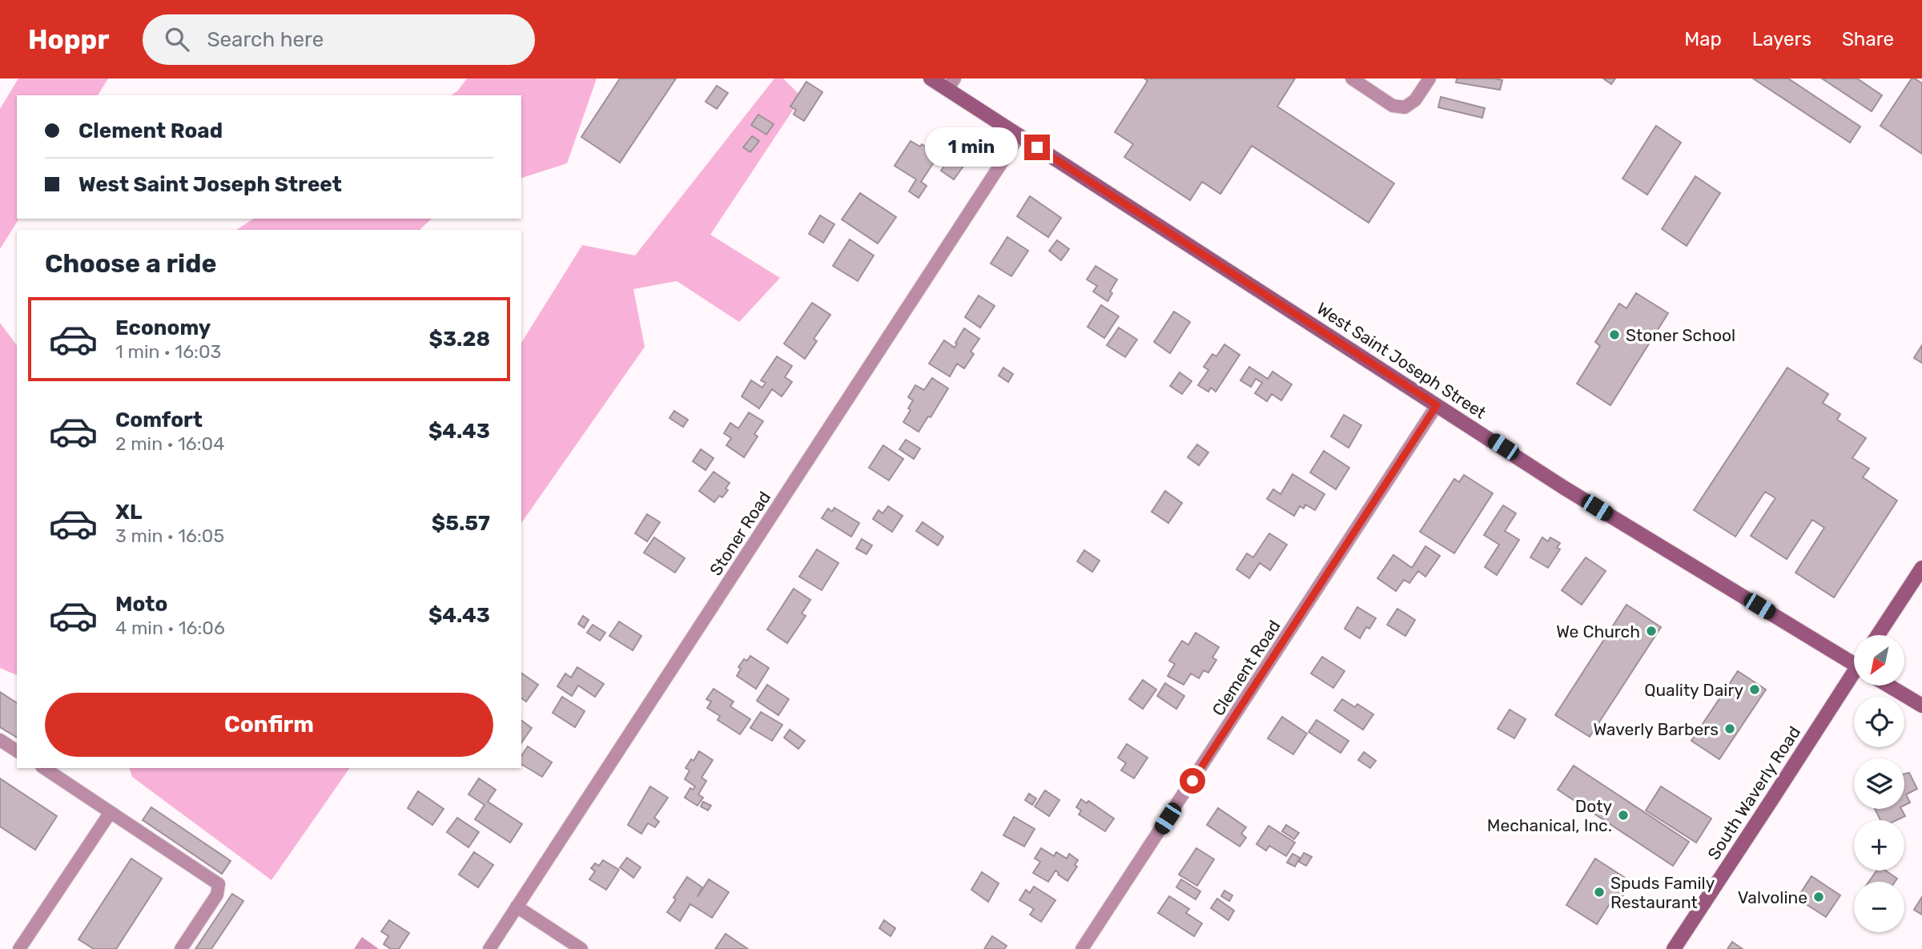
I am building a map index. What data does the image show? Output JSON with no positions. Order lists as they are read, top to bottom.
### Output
{
  "streets": {
    "street": [
      "West Saint Joseph Street",
      "Stoner Road",
      "Clement Road",
      "South Waverly Road"
    ]
  },
  "crossings": [
    ["West Saint Joseph Street", "Stoner Road"],
    ["West Saint Joseph Street", "Clement Road"]
  ],
  "places": [
    "Stoner School",
    "We Church",
    "Quality Dairy",
    "Waverly Barbers",
    "Doty Mechanical, Inc.",
    "Spuds Family Restaurant",
    "Valvoline"
  ],
  "north": "bottom left",
  "page": {
    "header": "Hoppr",
    "search": "Search here",
    "nav": ["Map", "Layers", "Share"],
    "banner": ["Clement Road", "West Saint Joseph Street"],
    "bubble": "1 min",
    "heading": "Choose a ride",
    "list": [
      {
        "name": "Economy",
        "note": "1 min · 16:03",
        "value": "$3.28"
      },
      {
        "name": "Comfort",
        "note": "2 min · 16:04",
        "value": "$4.43"
      },
      {
        "name": "XL",
        "note": "3 min · 16:05",
        "value": "$5.57"
      },
      {
        "name": "Moto",
        "note": "4 min · 16:06",
        "value": "$4.43"
      }
    ],
    "map_buttons": ["+", "−"],
    "buttons": "Confirm"
  }
}
